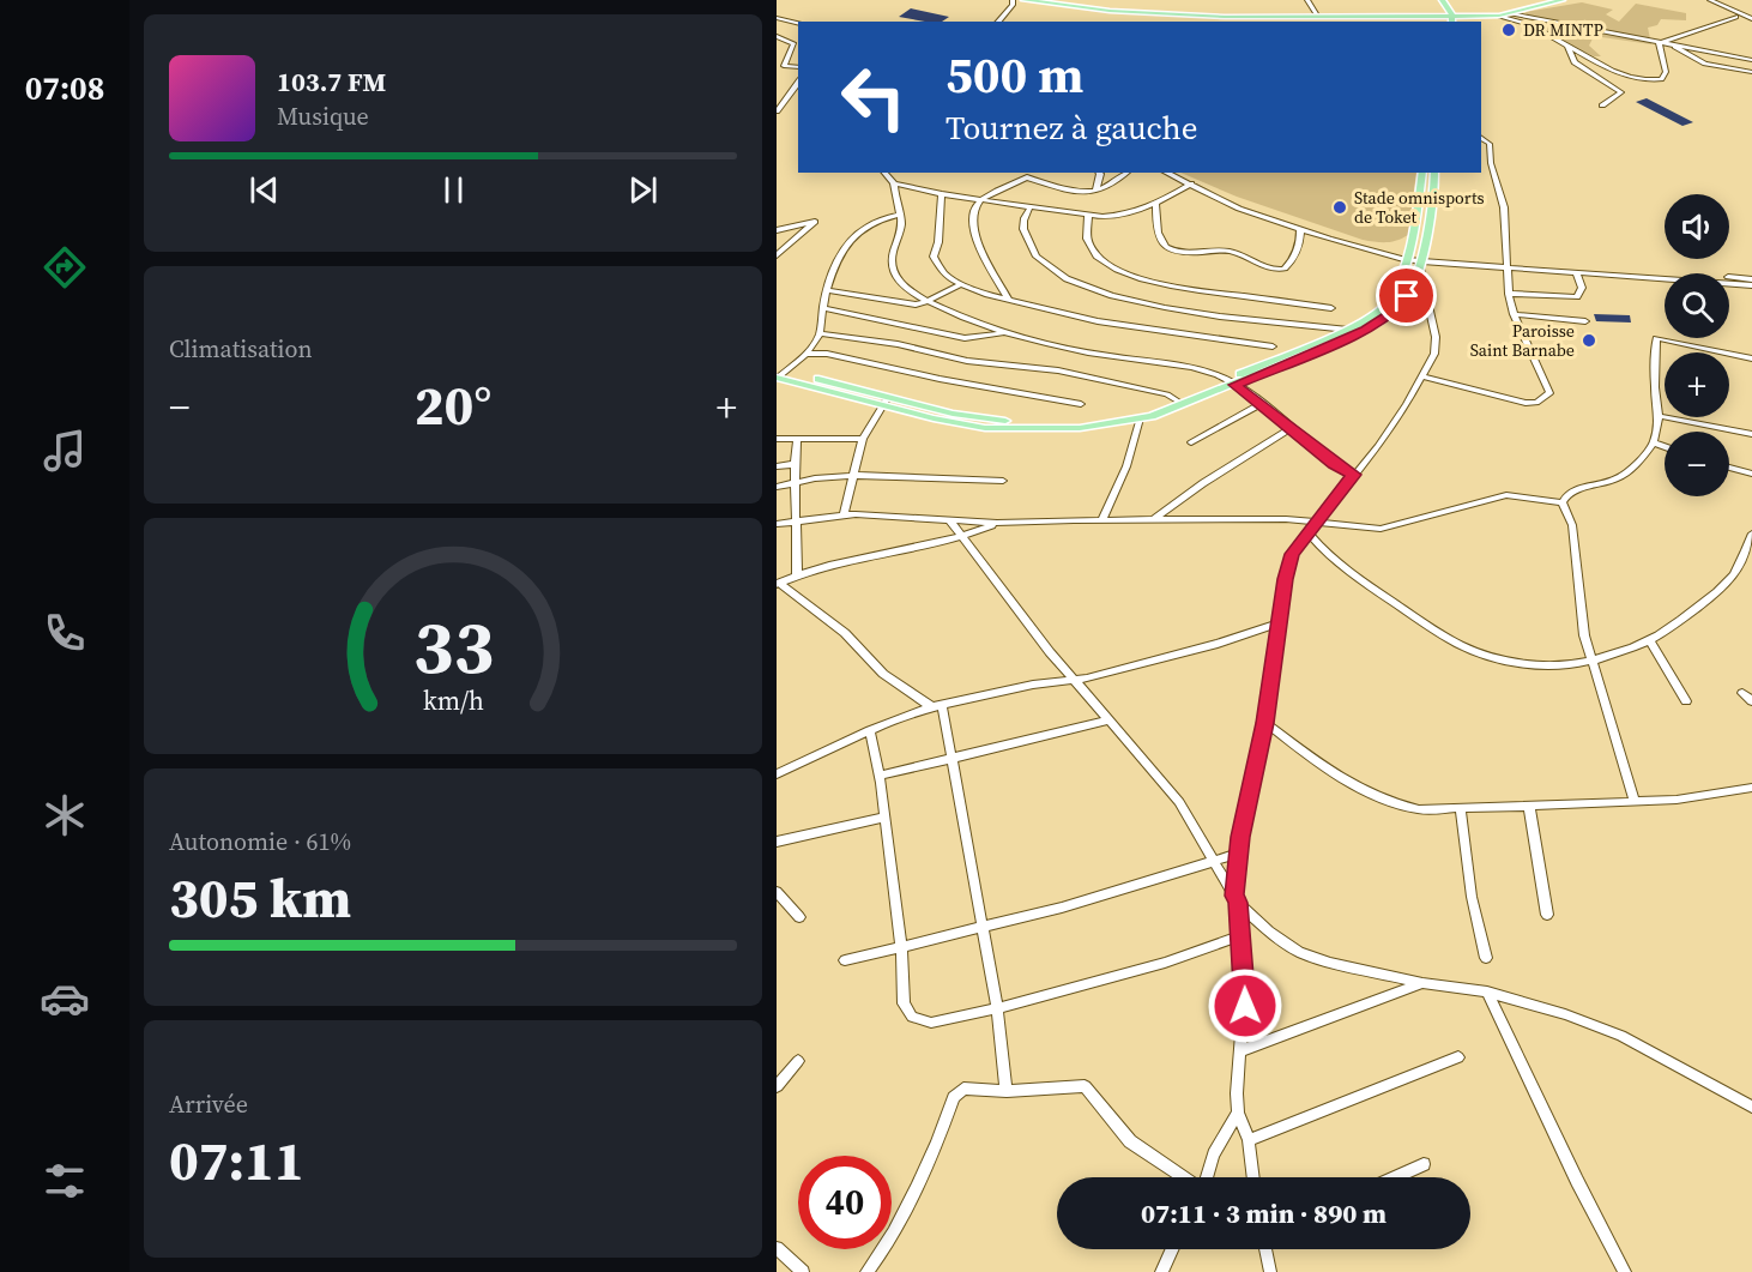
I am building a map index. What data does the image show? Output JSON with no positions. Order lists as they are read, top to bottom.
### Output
{
  "places": ["DR MINTP", "Stade omnisports de Toket", "Paroisse Saint Barnabe"],
  "page": {
    "tabs": "07:08",
    "turn": ["500 m", "Tournez à gauche"],
    "song": ["103.7 FM", "Musique"],
    "map_buttons": ["+", "−"],
    "tile": [
      "Climatisation",
      ["Autonomie · 61%", "305 km"],
      ["Arrivée", "07:11"]
    ],
    "heat": ["−", "20°", "+"],
    "limit": "40",
    "trip": "07:11 · 3 min · 890 m",
    "gauge": ["33", "km/h"]
  }
}
